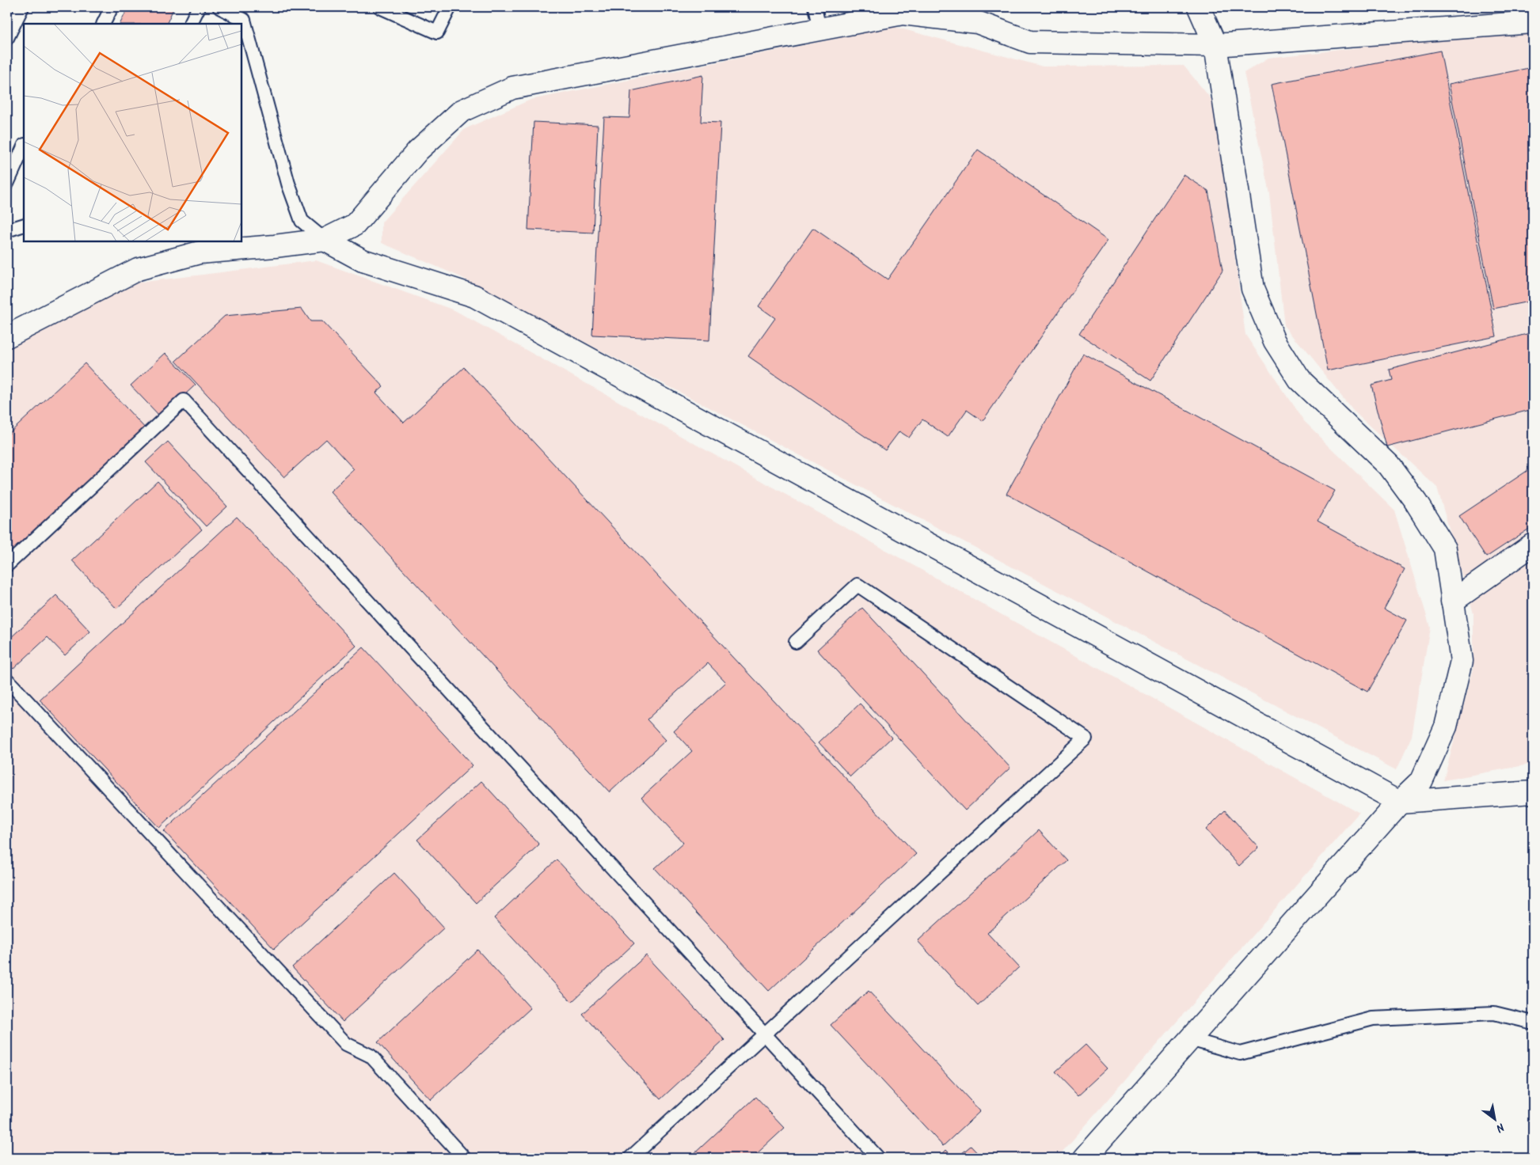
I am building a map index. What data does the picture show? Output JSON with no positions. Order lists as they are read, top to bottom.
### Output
{
  "north": "bottom right"
}
